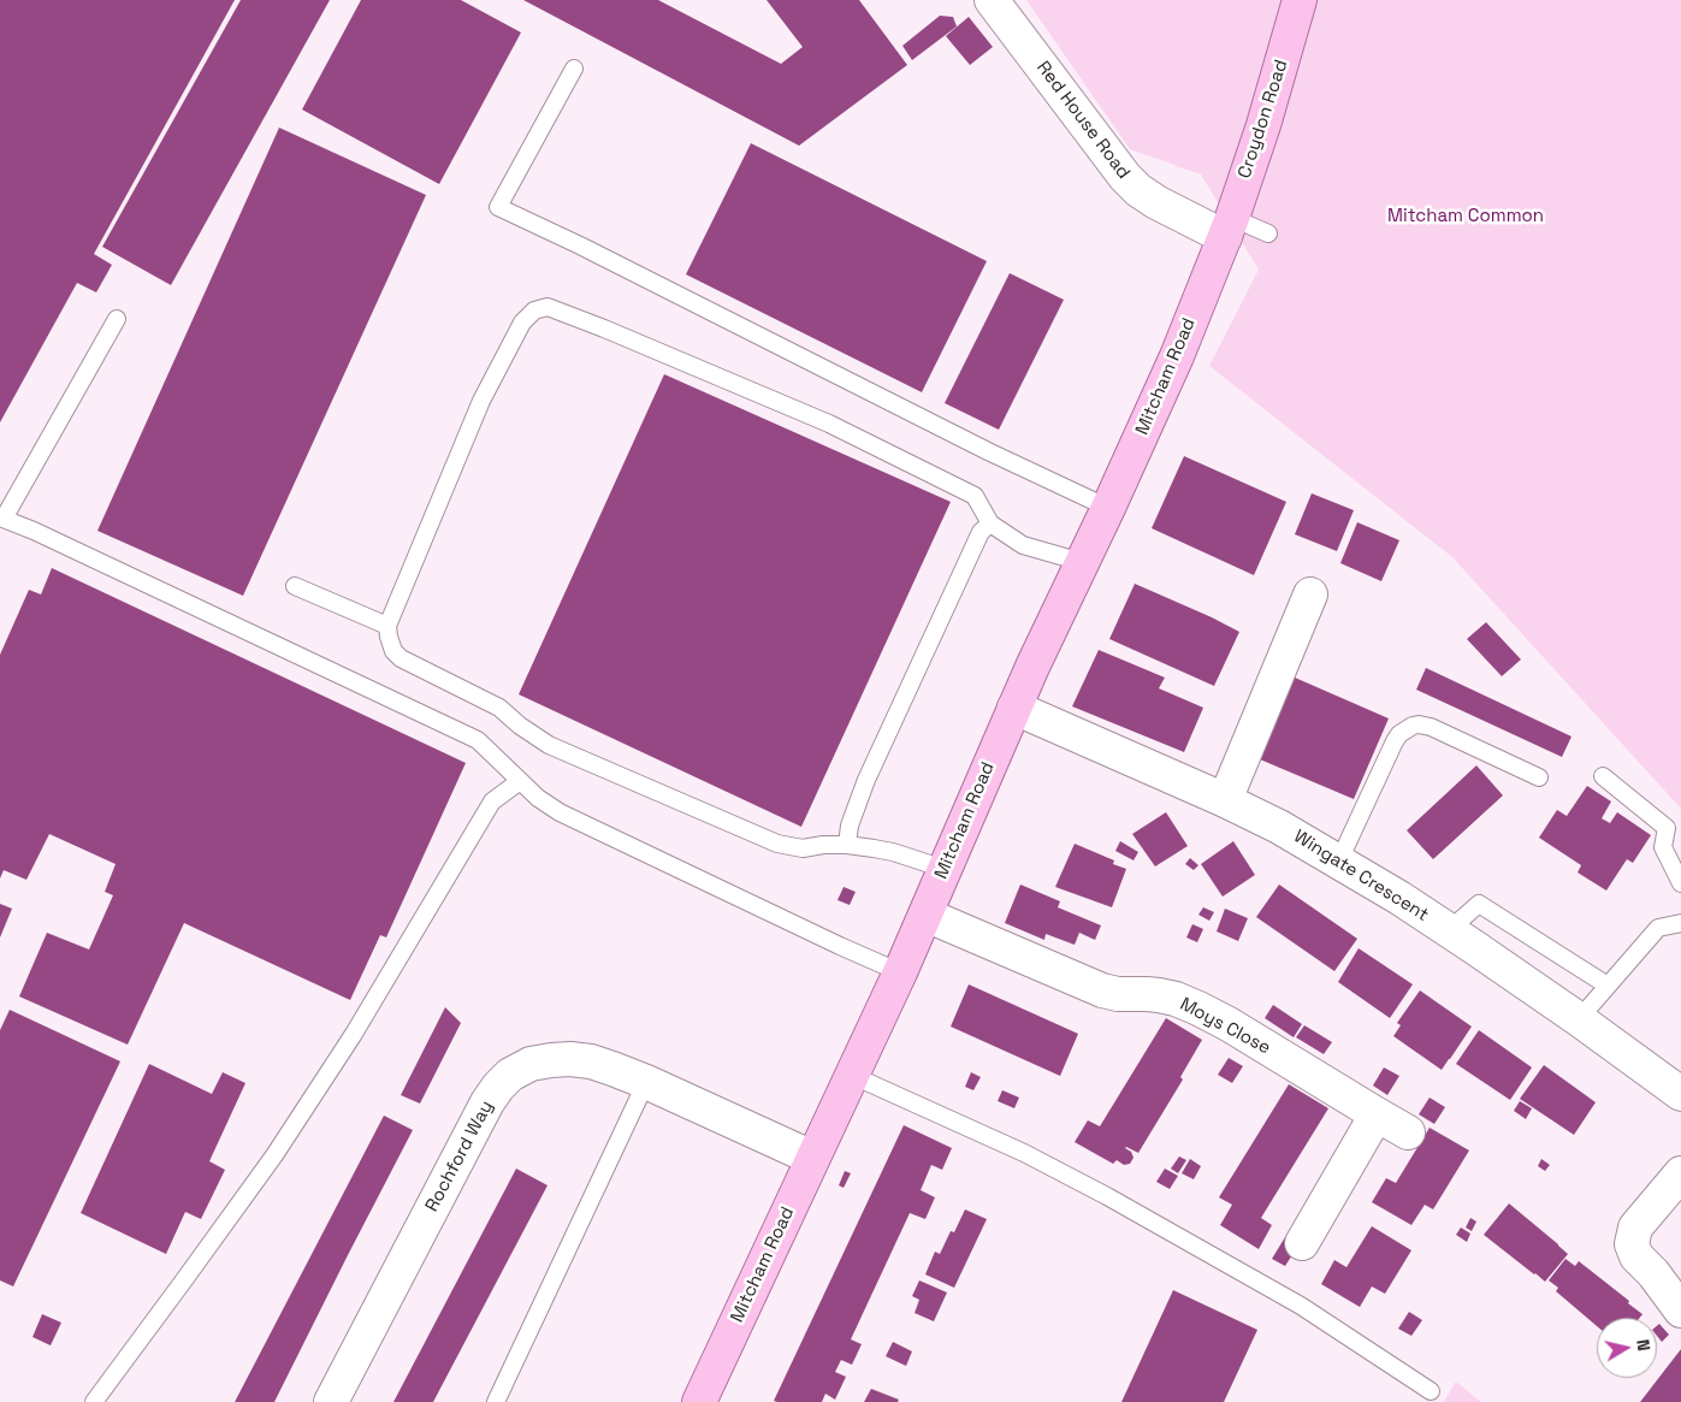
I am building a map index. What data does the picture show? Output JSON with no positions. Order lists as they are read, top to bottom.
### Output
{
  "streets": {
    "main road": ["Croydon Road", "Mitcham Road"],
    "street": [
      "Red House Road",
      "Wingate Crescent",
      "Moys Close",
      "Rochford Way"
    ]
  },
  "crossings": [
    ["Croydon Road", "Red House Road"],
    ["Croydon Road", "Mitcham Road"],
    ["Red House Road", "Mitcham Road"],
    ["Mitcham Road", "Wingate Crescent"],
    ["Mitcham Road", "Moys Close"],
    ["Mitcham Road", "Rochford Way"]
  ],
  "parks": ["Mitcham Common"],
  "north": "right"
}
